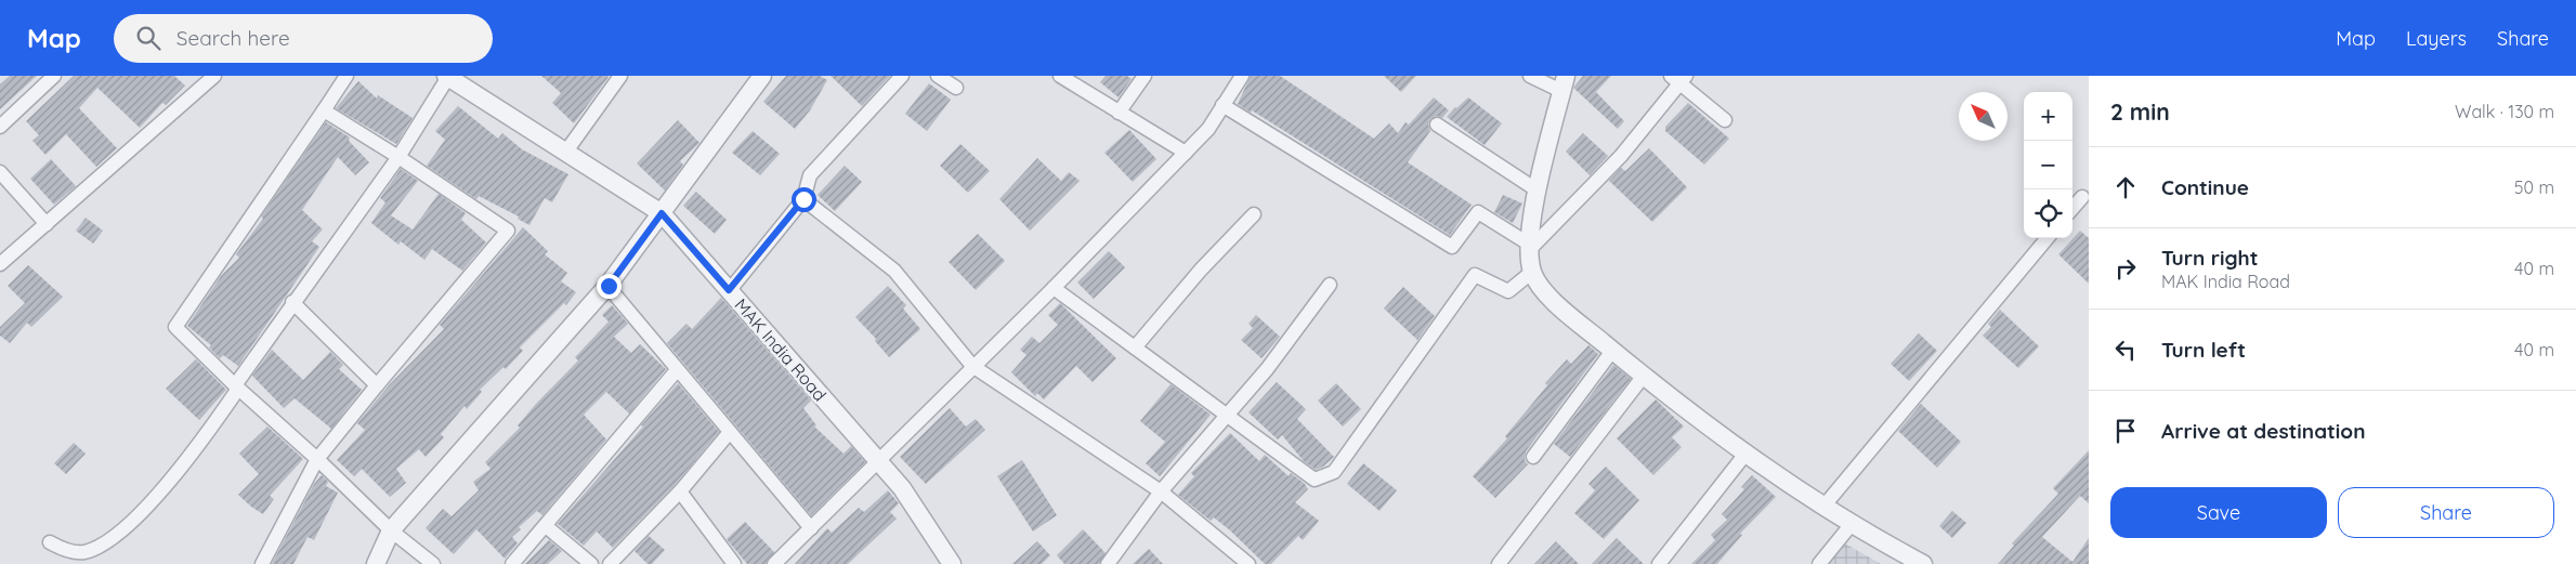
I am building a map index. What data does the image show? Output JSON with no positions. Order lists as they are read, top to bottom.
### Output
{
  "streets": {
    "street": ["MAK India Road"]
  },
  "north": "top left",
  "page": {
    "header": "Map",
    "search": "Search here",
    "nav": ["Map", "Layers", "Share"],
    "heading": ["2 min", "Walk · 130 m"],
    "map_buttons": ["+", "−"],
    "list": [
      ["Continue", "50 m"],
      ["Turn right", "MAK India Road", "40 m"],
      ["Turn left", "40 m"],
      "Arrive at destination"
    ],
    "buttons": ["Save", "Share"]
  }
}
